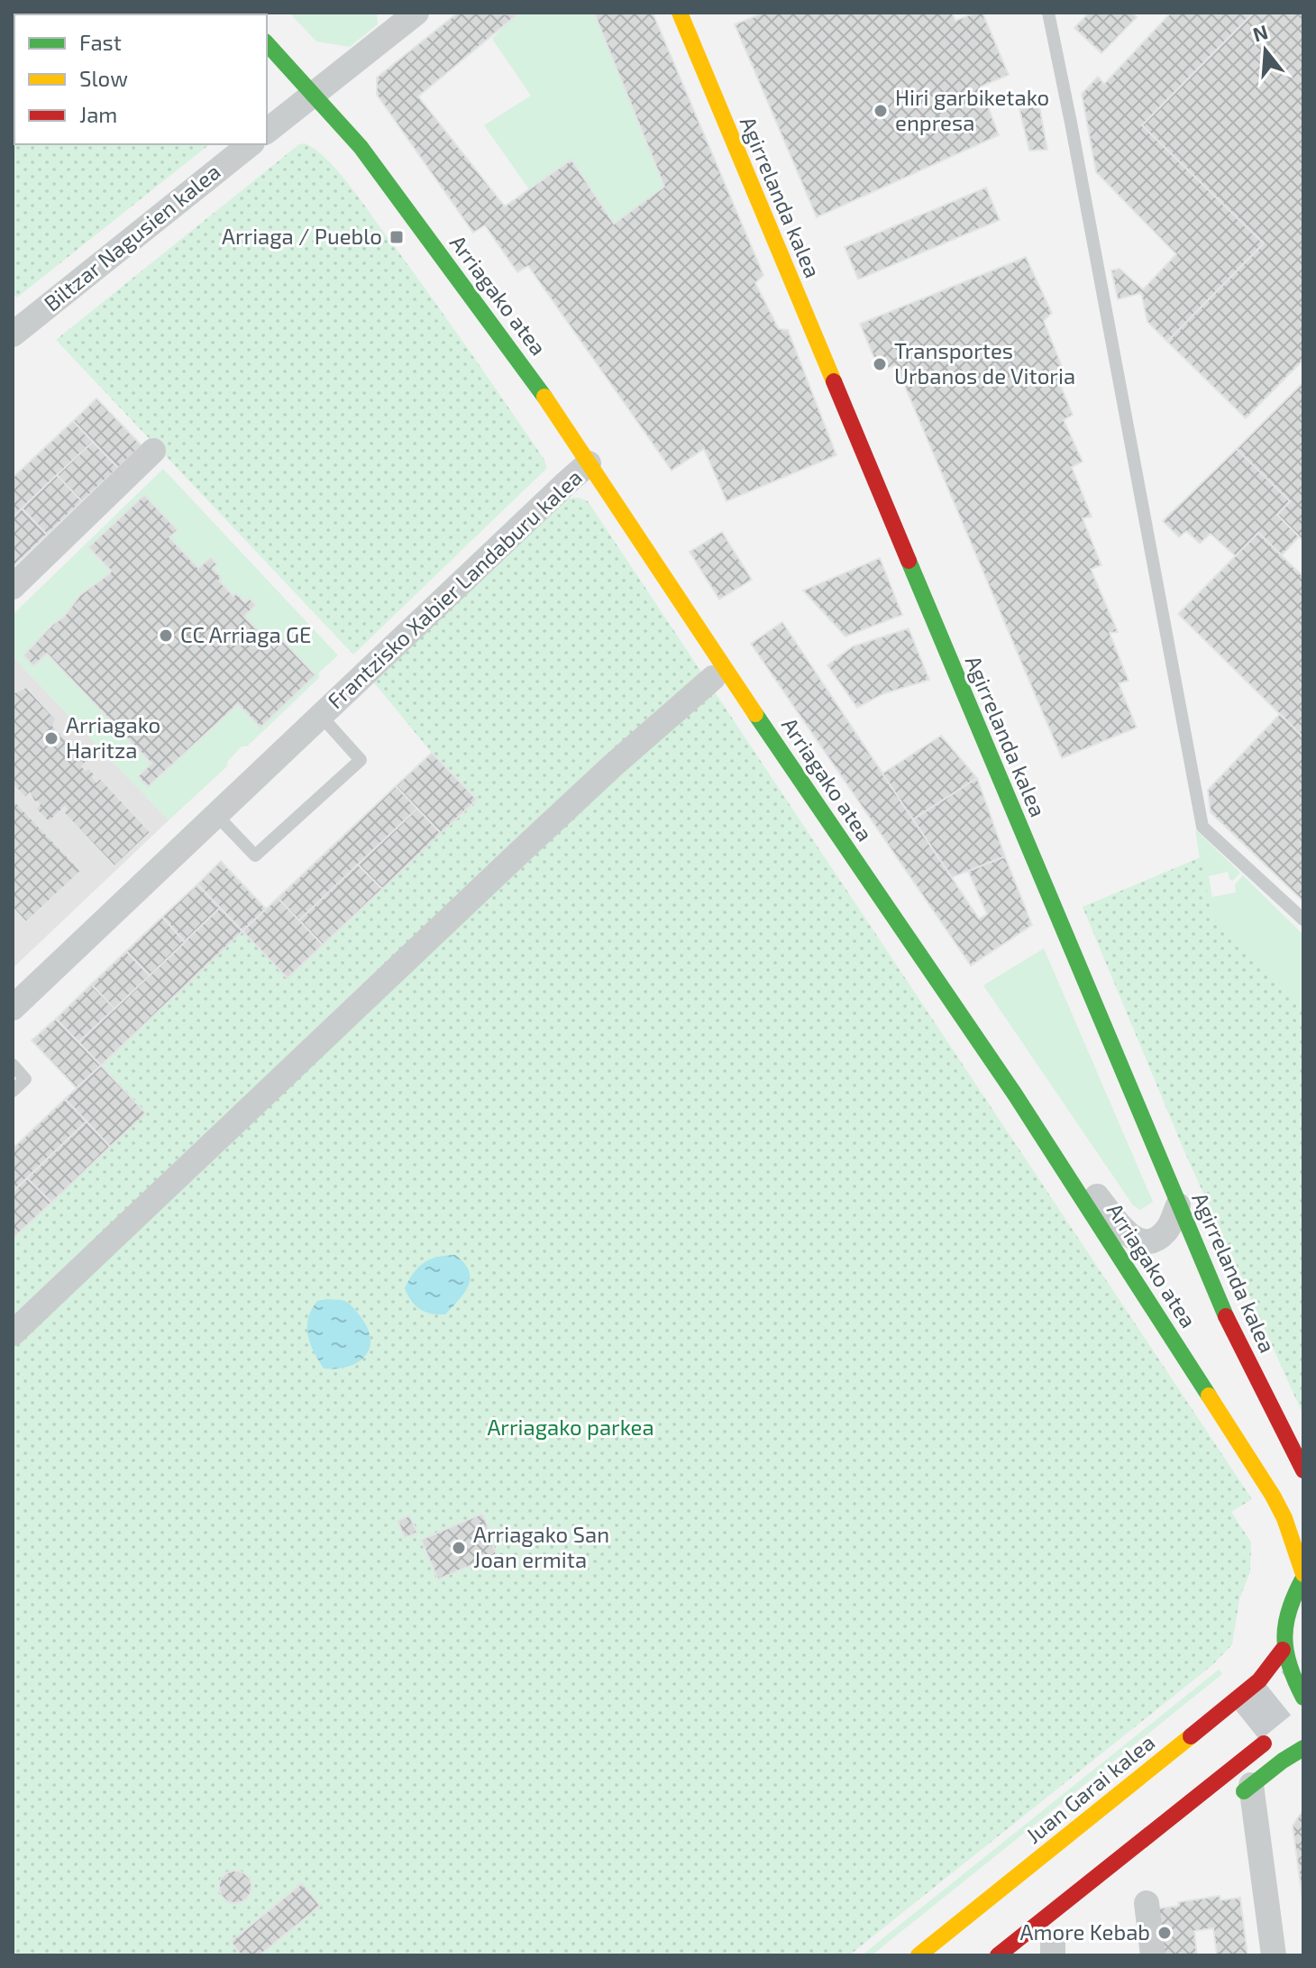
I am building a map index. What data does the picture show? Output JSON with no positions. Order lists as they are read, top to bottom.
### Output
{
  "streets": {
    "main road": ["Agirrelanda kalea", "Arriagako atea", "Juan Garai kalea"],
    "street": ["Biltzar Nagusien kalea", "Frantzisko Xabier Landaburu kalea"]
  },
  "crossings": [
    ["Arriagako atea", "Frantzisko Xabier Landaburu kalea"]
  ],
  "parks": ["Arriagako parkea"],
  "places": {
    "other": [
      "Hiri garbiketako enpresa",
      "Transportes Urbanos de Vitoria",
      "CC Arriaga GE",
      "Arriagako Haritza",
      "Arriagako San Joan ermita",
      "Amore Kebab"
    ],
    "transit": ["Arriaga / Pueblo"]
  },
  "legend": ["Fast", "Slow", "Jam"],
  "north": "top"
}
